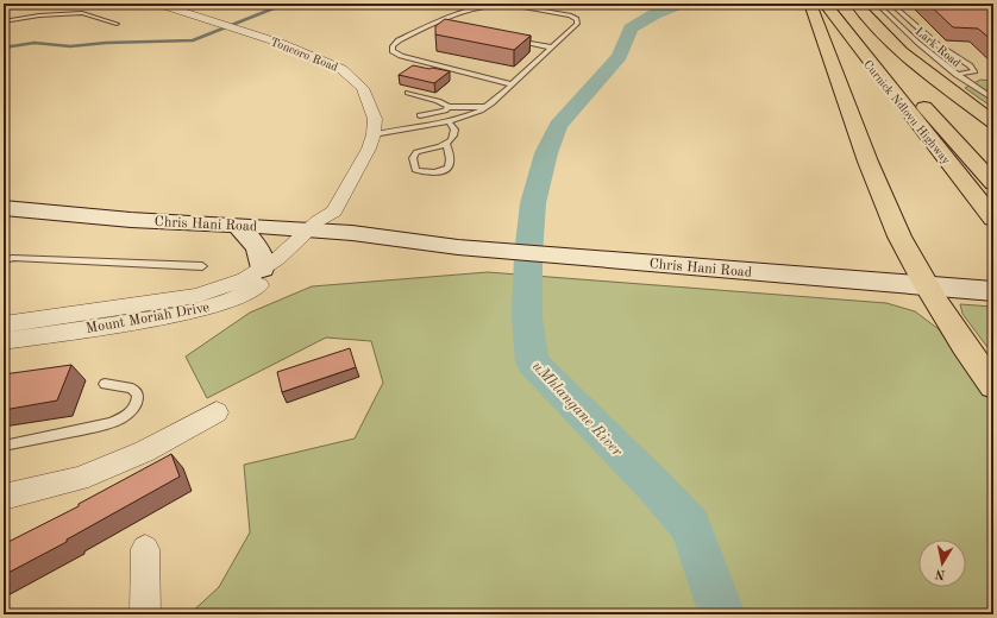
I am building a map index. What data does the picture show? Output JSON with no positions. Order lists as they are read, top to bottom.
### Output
{
  "streets": {
    "main road": ["Curnick Ndlovu Highway", "Chris Hani Road"],
    "street": ["Toncoro Road", "Mount Moriah Drive"],
    "lane": ["Lark Road"]
  },
  "crossings": [
    ["Toncoro Road", "Chris Hani Road"],
    ["Toncoro Road", "Mount Moriah Drive"],
    ["Chris Hani Road", "Mount Moriah Drive"]
  ],
  "water": ["uMhlangane River"],
  "north": "bottom"
}
